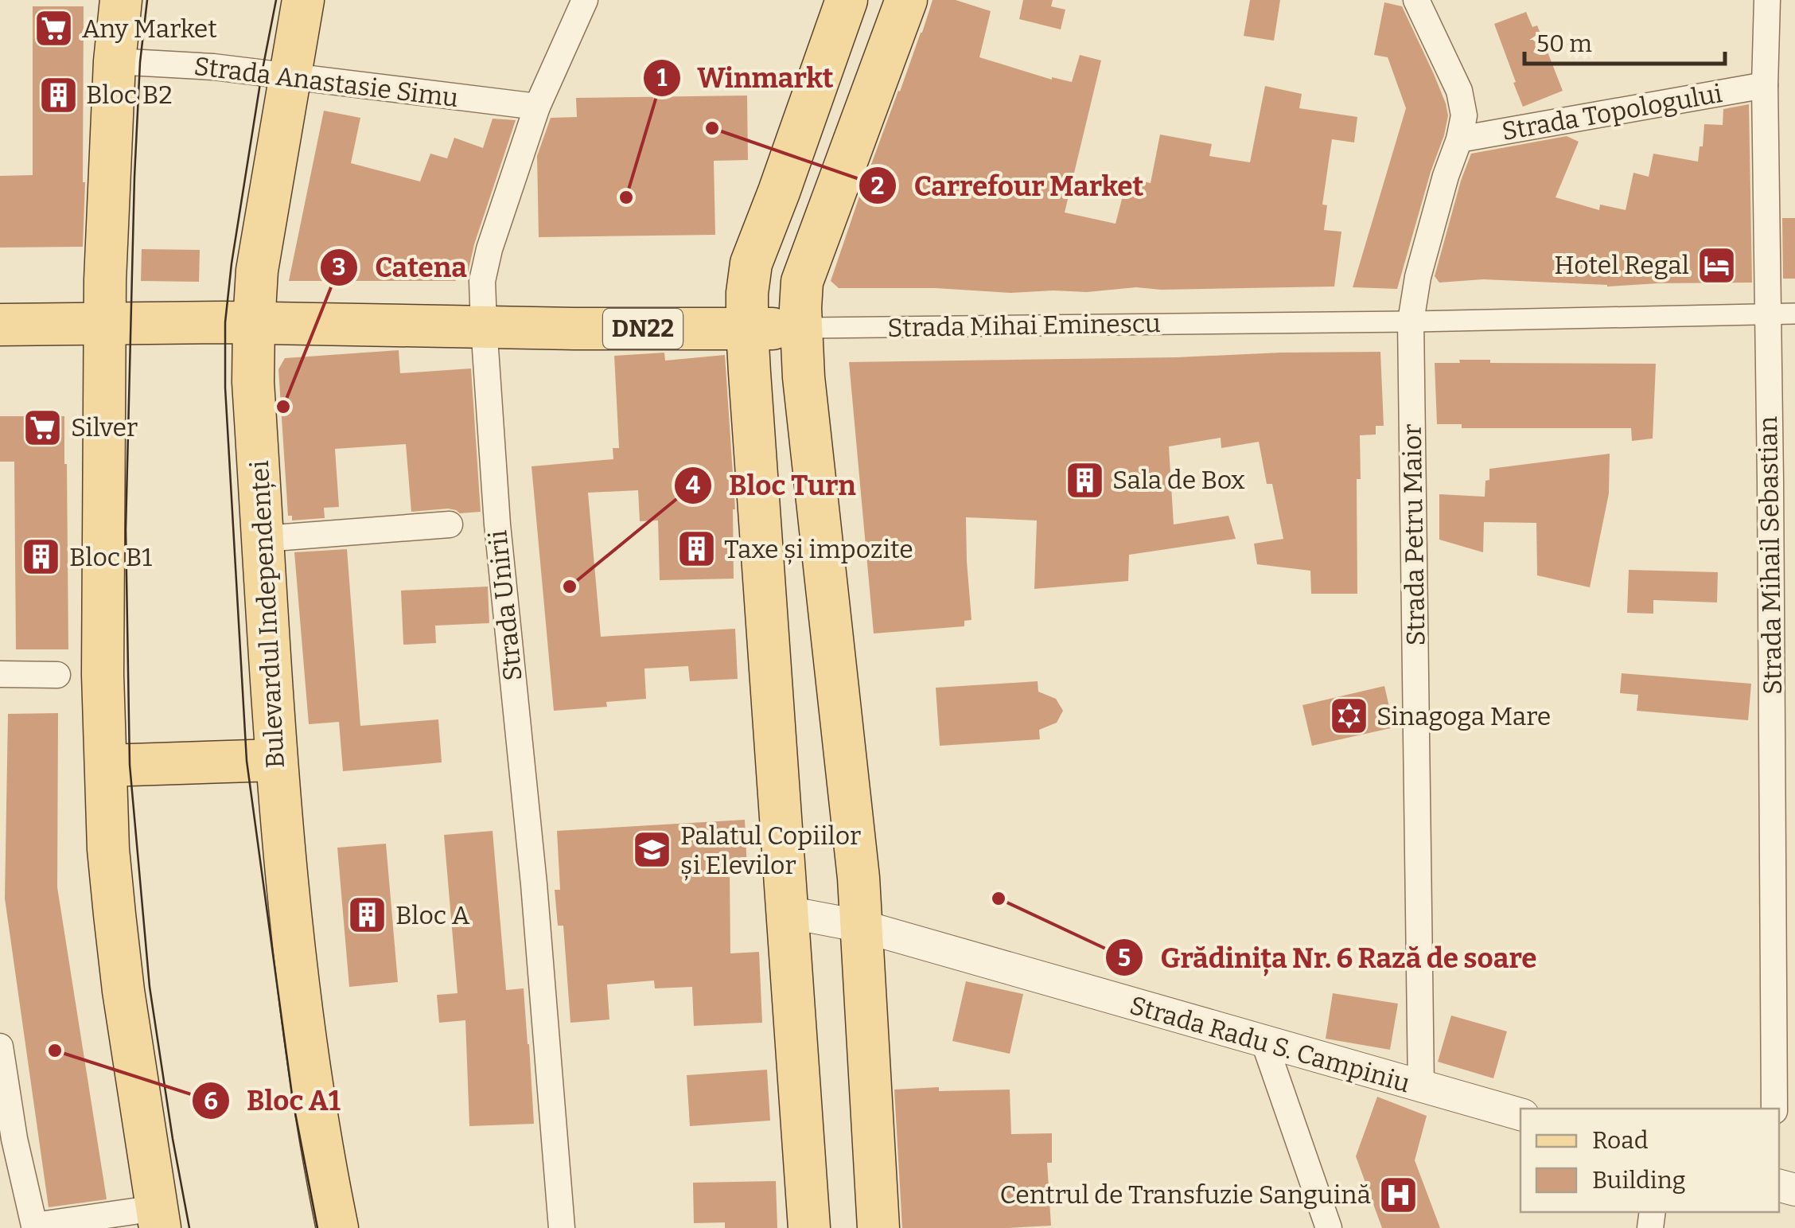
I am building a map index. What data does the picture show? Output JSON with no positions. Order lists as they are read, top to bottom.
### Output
{
  "streets": {
    "main road": ["Strada Mihai Eminescu", "DN22", "Bulevardul Independenței"],
    "street": [
      "Strada Anastasie Simu",
      "Strada Topologului",
      "Strada Petru Maior",
      "Strada Mihail Sebastian",
      "Strada Unirii",
      "Strada Radu S. Campiniu"
    ]
  },
  "crossings": [
    ["Strada Anastasie Simu", "Strada Unirii"],
    ["Strada Anastasie Simu", "Bulevardul Independenței"],
    ["Strada Topologului", "Strada Petru Maior"],
    ["Strada Topologului", "Strada Mihail Sebastian"],
    ["Strada Mihai Eminescu", "DN22"],
    ["Strada Mihai Eminescu", "Strada Petru Maior"],
    ["Strada Mihai Eminescu", "Strada Mihail Sebastian"],
    ["Strada Mihai Eminescu", "Strada Unirii"],
    ["Strada Mihai Eminescu", "Bulevardul Independenței"],
    ["DN22", "Bulevardul Independenței"],
    ["Strada Petru Maior", "Strada Radu S. Campiniu"]
  ],
  "places": {
    "supermarket": ["Any Market", "Silver"],
    "building": [
      "Bloc B2",
      "Sala de Box",
      "Taxe și impozite",
      "Bloc B1",
      "Bloc A"
    ],
    "other": [
      "Carrefour Market",
      "Winmarkt",
      "Catena",
      "Bloc Turn",
      "Grădinița Nr. 6 Rază de soare",
      "Bloc A1"
    ],
    "hotel": ["Hotel Regal"],
    "synagogue": ["Sinagoga Mare"],
    "school or university": ["Palatul Copiilor și Elevilor"],
    "hospital": ["Centrul de Transfuzie Sanguină"]
  },
  "legend": ["Road", "Building"],
  "scale_bar": "50 m"
}
